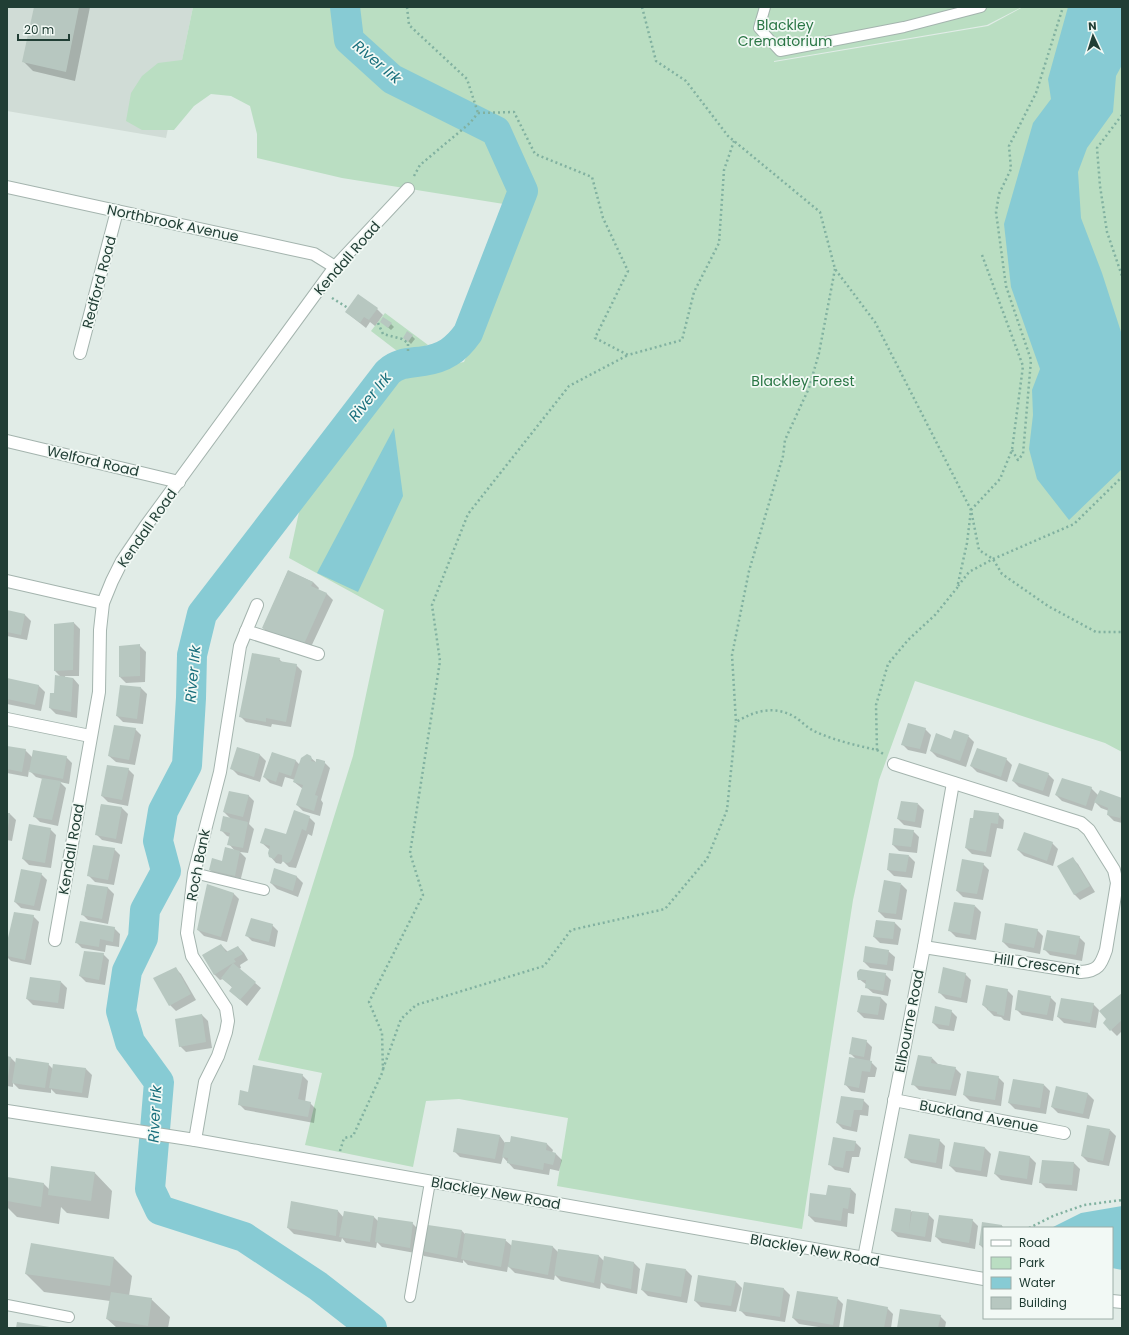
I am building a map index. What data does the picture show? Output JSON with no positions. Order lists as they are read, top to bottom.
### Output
{
  "streets": {
    "street": [
      "Northbrook Avenue",
      "Kendall Road",
      "Redford Road",
      "Welford Road",
      "Roch Bank",
      "Hill Crescent",
      "Ellbourne Road",
      "Buckland Avenue",
      "Blackley New Road"
    ]
  },
  "crossings": [
    ["Northbrook Avenue", "Kendall Road"],
    ["Northbrook Avenue", "Redford Road"],
    ["Kendall Road", "Welford Road"],
    ["Roch Bank", "Blackley New Road"],
    ["Hill Crescent", "Ellbourne Road"],
    ["Ellbourne Road", "Buckland Avenue"],
    ["Ellbourne Road", "Blackley New Road"]
  ],
  "water": ["River Irk"],
  "parks": ["Blackley Crematorium", "Blackley Forest"],
  "legend": [
    "Road",
    "Park",
    "Water",
    "Building"
  ],
  "scale_bar": "20 m",
  "north": "top"
}
